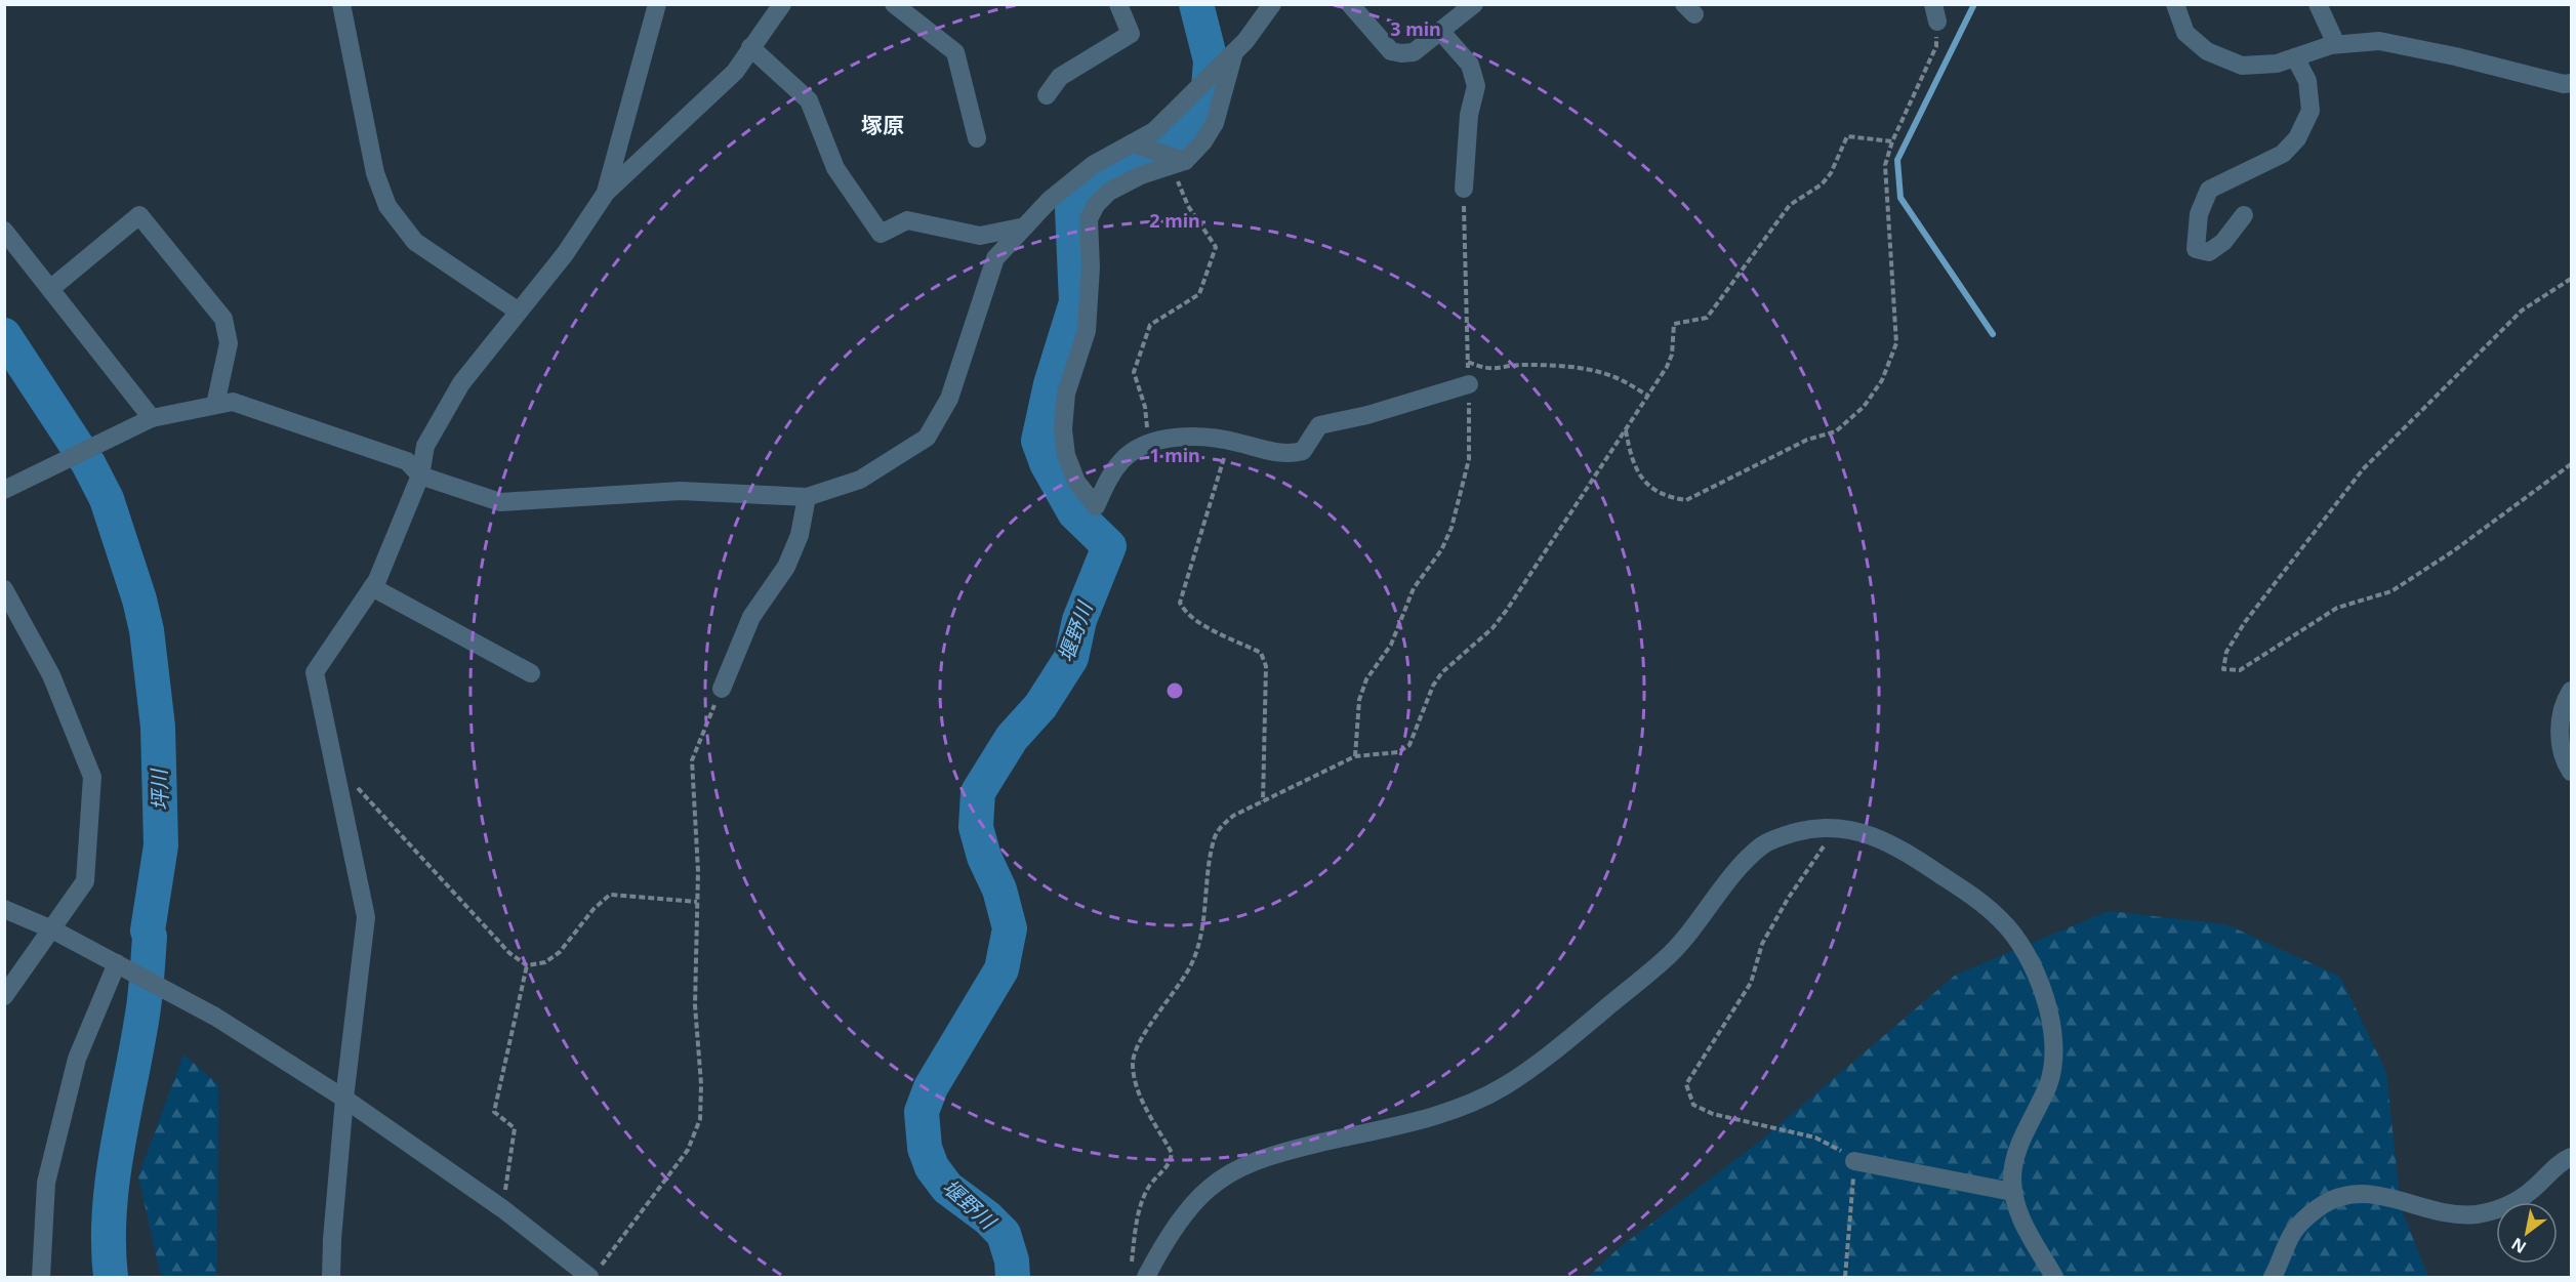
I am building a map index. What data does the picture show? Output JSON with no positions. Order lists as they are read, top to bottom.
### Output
{
  "districts": ["塚原"],
  "water": ["堰野川", "坪川"],
  "north": "bottom left",
  "rings": ["3 min", "2 min", "1 min"]
}
